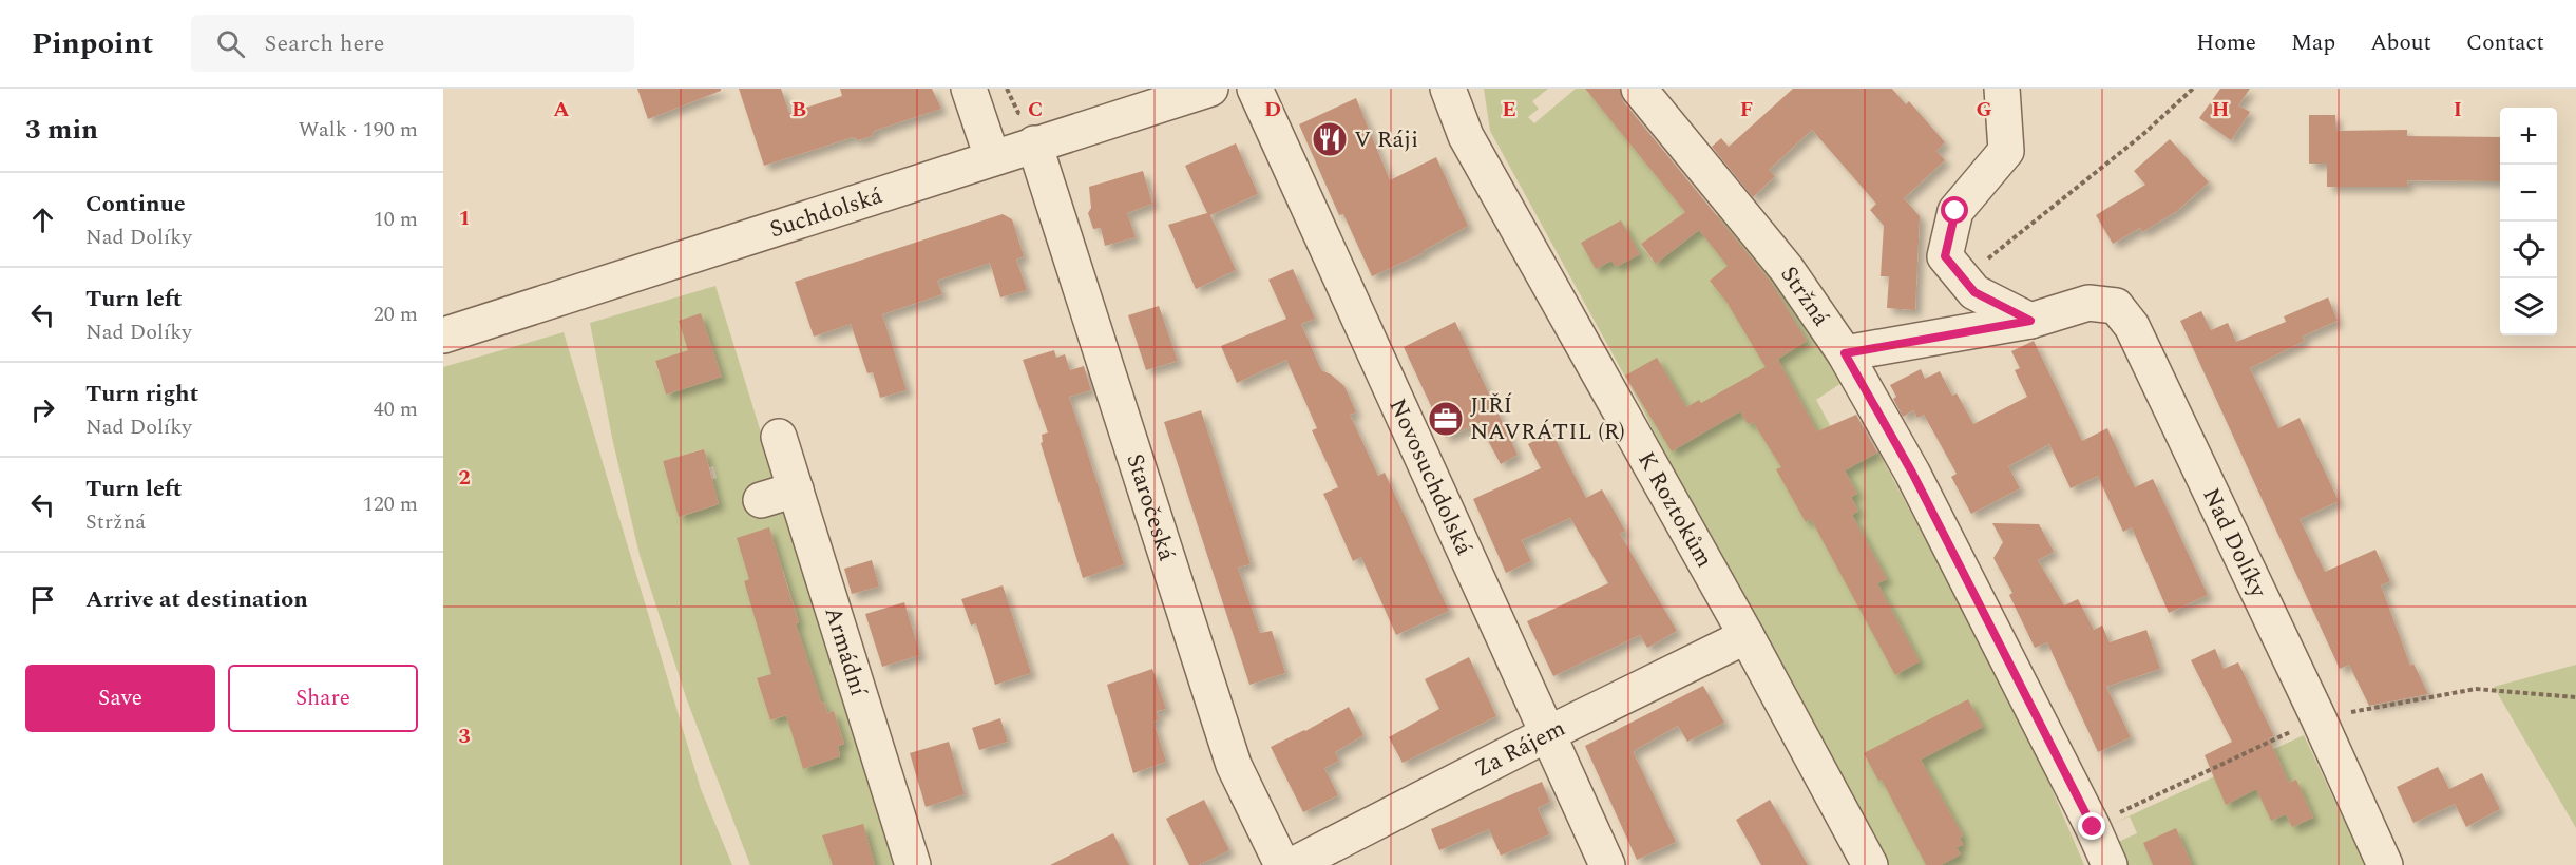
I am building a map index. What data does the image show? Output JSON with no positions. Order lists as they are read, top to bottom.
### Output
{
  "streets": {
    "street": [
      "Suchdolská",
      "Stržná",
      "Novosuchdolská",
      "Staročeská",
      "K Roztokům",
      "Nad Dolíky",
      "Armádní",
      "Za Rájem"
    ]
  },
  "crossings": [
    ["Suchdolská", "Staročeská"],
    ["Stržná", "Nad Dolíky"],
    ["Novosuchdolská", "Za Rájem"],
    ["K Roztokům", "Za Rájem"]
  ],
  "places": {
    "restaurant": ["V Ráji"],
    "office": ["JIŘÍ NAVRÁTIL (R)"]
  },
  "page": {
    "header": "Pinpoint",
    "search": "Search here",
    "nav": [
      "Home",
      "Map",
      "About",
      "Contact"
    ],
    "heading": ["3 min", "Walk · 190 m"],
    "map_buttons": ["+", "−"],
    "list": [
      ["Continue", "Nad Dolíky", "10 m"],
      ["Turn left", "Nad Dolíky", "20 m"],
      ["Turn right", "Nad Dolíky", "40 m"],
      ["Turn left", "Stržná", "120 m"],
      "Arrive at destination"
    ],
    "buttons": ["Save", "Share"]
  },
  "grid": {
    "columns": [
      "A",
      "B",
      "C",
      "D",
      "E",
      "F",
      "G",
      "H",
      "I"
    ],
    "rows": ["1", "2", "3"]
  }
}
